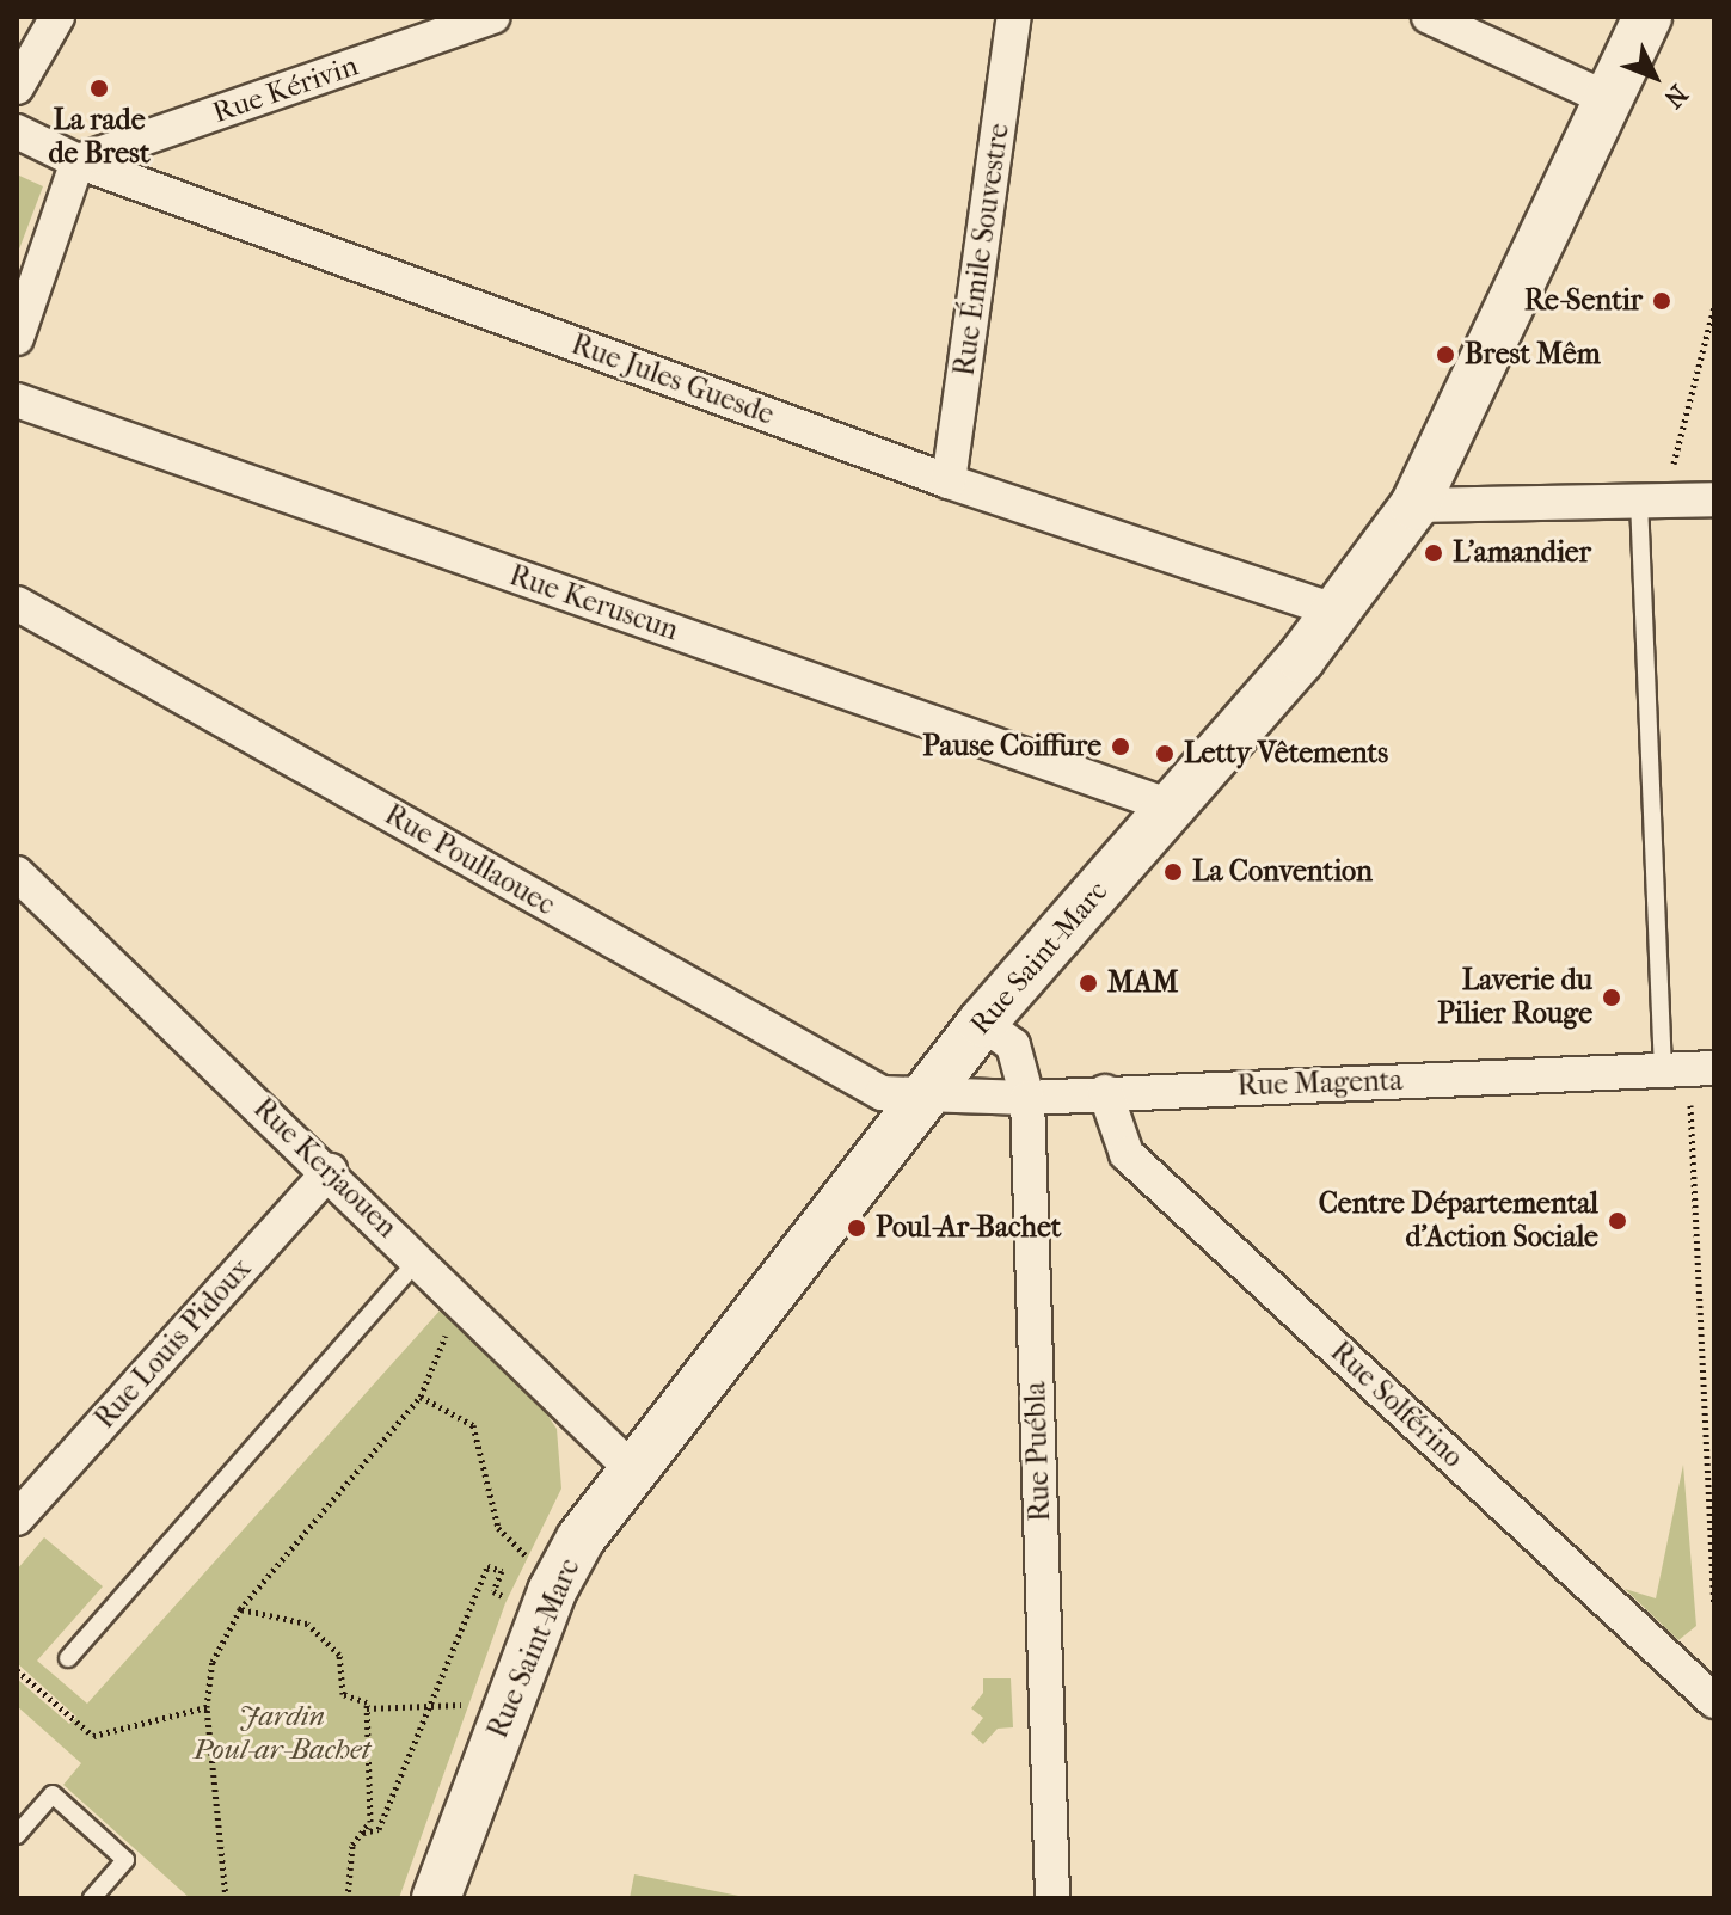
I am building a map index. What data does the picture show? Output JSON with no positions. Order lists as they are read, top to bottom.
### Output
{
  "streets": {
    "street": [
      "Rue Kérivin",
      "Rue Émile Souvestre",
      "Rue Jules Guesde",
      "Rue Keruscun",
      "Rue Poullaouec",
      "Rue Saint-Marc",
      "Rue Magenta",
      "Rue Kerjaouen",
      "Rue Louis Pidoux",
      "Rue Solférino",
      "Rue Puébla"
    ]
  },
  "crossings": [
    ["Rue Kérivin", "Rue Jules Guesde"],
    ["Rue Émile Souvestre", "Rue Jules Guesde"],
    ["Rue Jules Guesde", "Rue Saint-Marc"],
    ["Rue Keruscun", "Rue Saint-Marc"],
    ["Rue Poullaouec", "Rue Saint-Marc"],
    ["Rue Poullaouec", "Rue Magenta"],
    ["Rue Saint-Marc", "Rue Magenta"],
    ["Rue Saint-Marc", "Rue Kerjaouen"],
    ["Rue Saint-Marc", "Rue Puébla"],
    ["Rue Magenta", "Rue Solférino"],
    ["Rue Magenta", "Rue Puébla"],
    ["Rue Kerjaouen", "Rue Louis Pidoux"]
  ],
  "parks": ["Jardin Poul-ar-Bachet"],
  "places": [
    "La rade de Brest",
    "Re-Sentir",
    "Brest Mêm",
    "L'amandier",
    "Pause Coiffure",
    "Letty Vêtements",
    "La Convention",
    "MAM",
    "Laverie du Pilier Rouge",
    "Centre Départemental d'Action Sociale",
    "Poul-Ar-Bachet"
  ],
  "north": "bottom right"
}
